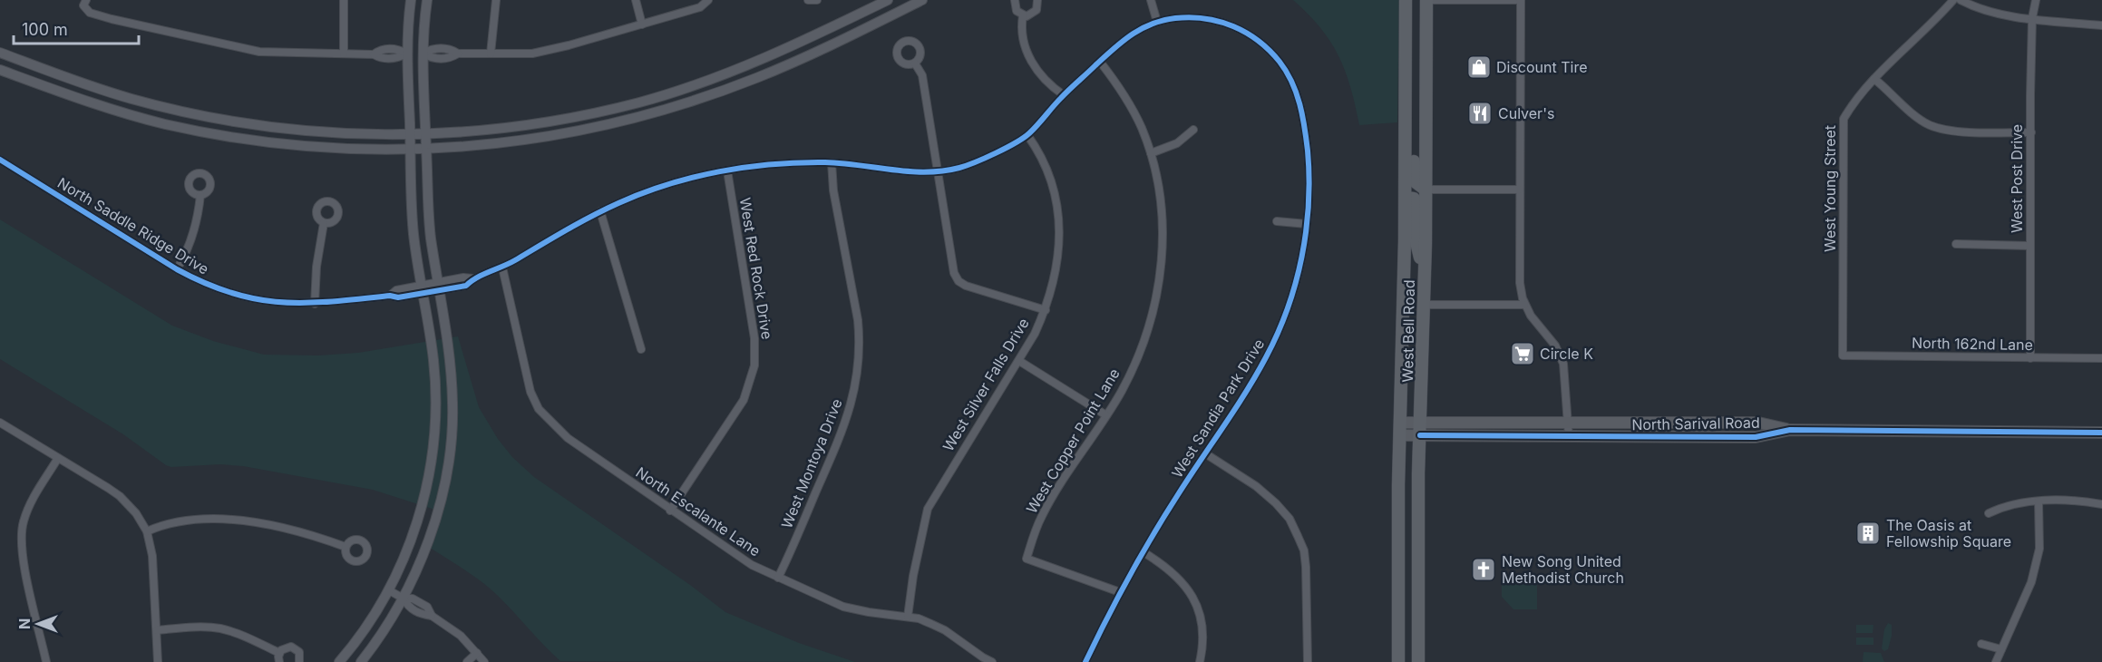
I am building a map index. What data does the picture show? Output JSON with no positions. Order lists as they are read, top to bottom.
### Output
{
  "streets": {
    "main road": ["West Bell Road", "North Sarival Road"],
    "street": [
      "West Post Drive",
      "West Young Street",
      "North Saddle Ridge Drive",
      "West Red Rock Drive",
      "North 162nd Lane",
      "West Silver Falls Drive",
      "West Sandia Park Drive",
      "West Copper Point Lane",
      "West Montoya Drive",
      "North Escalante Lane"
    ]
  },
  "crossings": [
    ["West Post Drive", "North 162nd Lane"],
    ["West Young Street", "North 162nd Lane"],
    ["North Saddle Ridge Drive", "West Red Rock Drive"],
    ["North Saddle Ridge Drive", "West Silver Falls Drive"],
    ["North Saddle Ridge Drive", "West Sandia Park Drive"],
    ["North Saddle Ridge Drive", "West Copper Point Lane"],
    ["North Saddle Ridge Drive", "West Montoya Drive"],
    ["North Saddle Ridge Drive", "North Escalante Lane"],
    ["West Red Rock Drive", "North Escalante Lane"],
    ["West Bell Road", "North Sarival Road"],
    ["West Silver Falls Drive", "North Escalante Lane"],
    ["West Sandia Park Drive", "West Copper Point Lane"],
    ["West Montoya Drive", "North Escalante Lane"]
  ],
  "places": {
    "shop": ["Discount Tire"],
    "restaurant": ["Culver's"],
    "supermarket": ["Circle K"],
    "building": ["The Oasis at Fellowship Square"],
    "church": ["New Song United Methodist Church"]
  },
  "scale_bar": "100 m",
  "north": "left"
}
